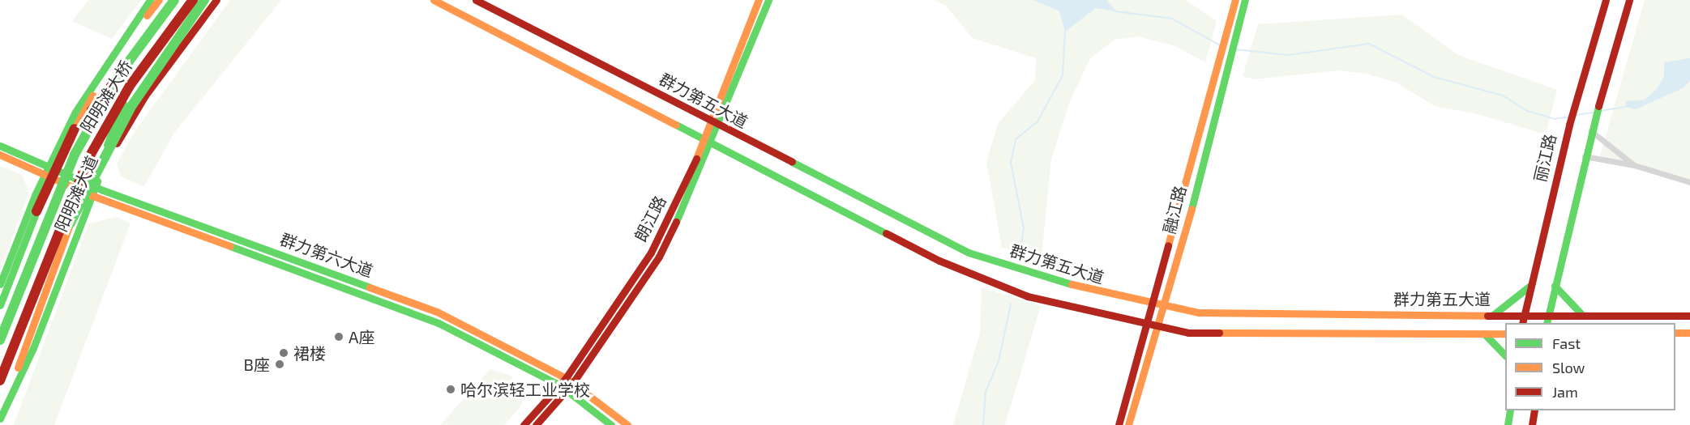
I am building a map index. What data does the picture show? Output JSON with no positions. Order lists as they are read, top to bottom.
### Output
{
  "streets": {
    "main road": [
      "阳明滩大桥",
      "群力第五大道",
      "丽江路",
      "阳明滩大道",
      "融江路",
      "朗江路",
      "群力第六大道"
    ]
  },
  "crossings": [
    ["群力第五大道", "丽江路"],
    ["群力第五大道", "融江路"],
    ["群力第五大道", "朗江路"],
    ["阳明滩大道", "群力第六大道"],
    ["朗江路", "群力第六大道"]
  ],
  "places": [
    "A座",
    "裙楼",
    "B座",
    "哈尔滨轻工业学校"
  ],
  "legend": ["Fast", "Slow", "Jam"]
}
